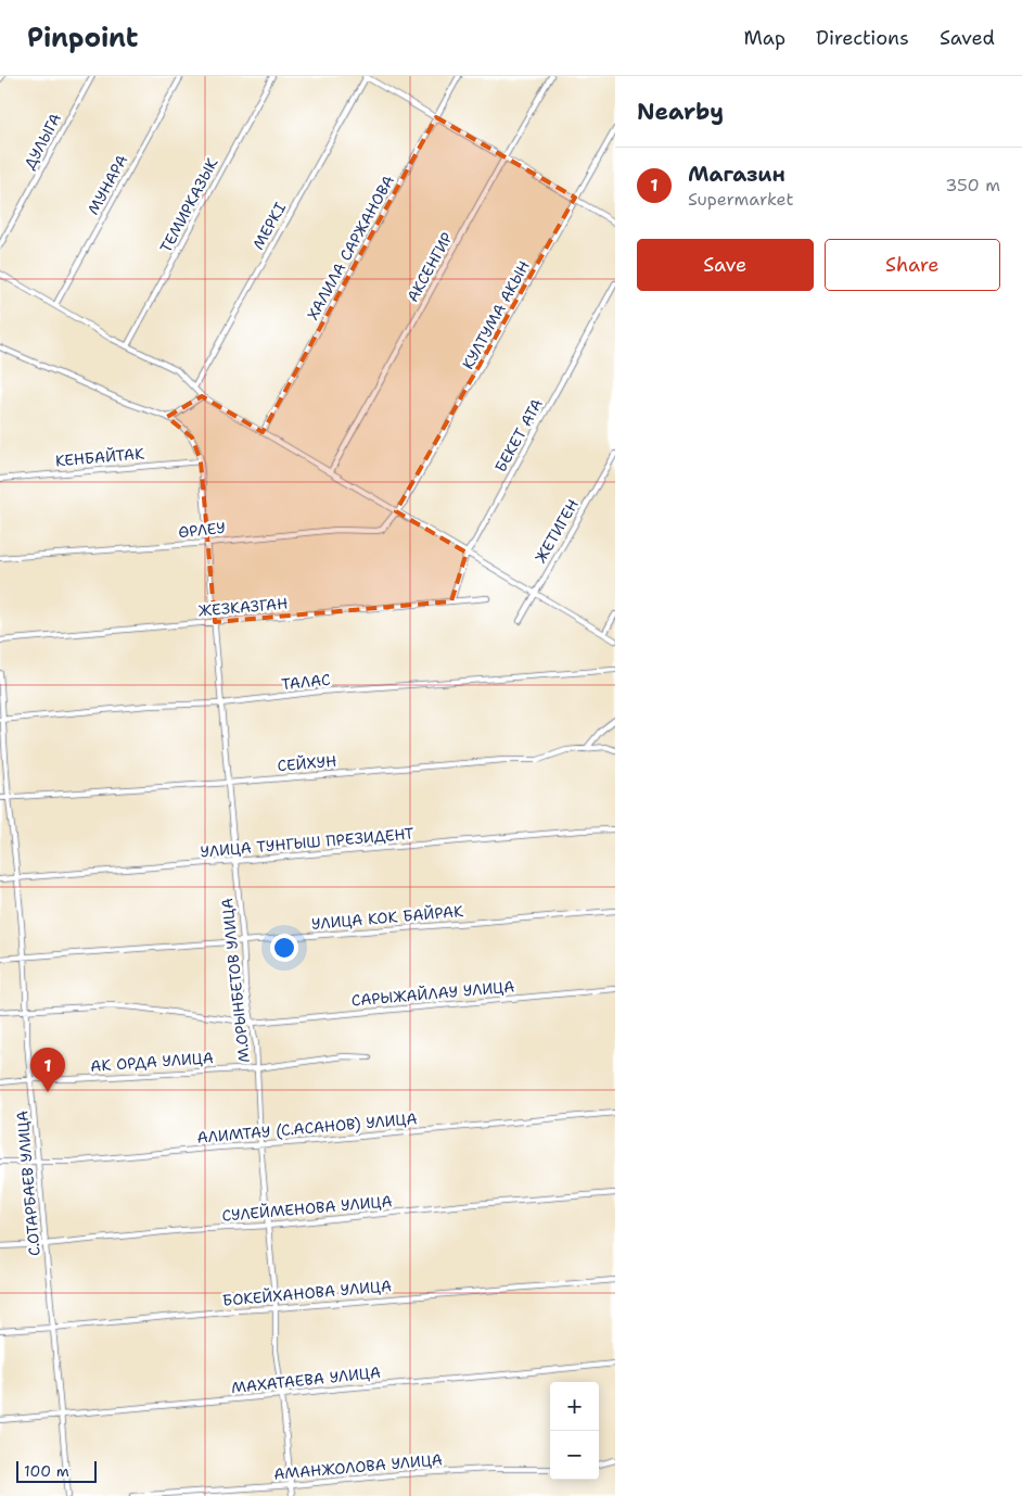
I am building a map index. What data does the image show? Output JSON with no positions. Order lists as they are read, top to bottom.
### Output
{
  "streets": {
    "street": [
      "ДУЛЫГА",
      "МУНАРА",
      "ТЕМИРКАЗЫК",
      "МЕРКІ",
      "ХАЛИЛА САРЖАНОВА",
      "АКСЕНГИР",
      "КУЛТУМА АКЫН",
      "БЕКЕТ АТА",
      "КЕНБАЙТАК",
      "ӨРЛЕУ",
      "ЖЕТИГЕН",
      "ЖЕЗКАЗГАН",
      "ТАЛАС",
      "СЕЙХУН",
      "УЛИЦА ТУНГЫШ ПРЕЗИДЕНТ",
      "УЛИЦА КОК БАЙРАК",
      "М.ОРЫНБЕТОВ УЛИЦА",
      "САРЫЖАЙЛАУ УЛИЦА",
      "АК ОРДА УЛИЦА",
      "АЛИМТАУ (С.АСАНОВ) УЛИЦА",
      "С.ОТАРБАЕВ УЛИЦА",
      "СУЛЕЙМЕНОВА УЛИЦА",
      "БОКЕЙХАНОВА УЛИЦА",
      "МАХАТАЕВА УЛИЦА",
      "АМАНЖОЛОВА УЛИЦА"
    ]
  },
  "crossings": [
    ["КУЛТУМА АКЫН", "ӨРЛЕУ"],
    ["БЕКЕТ АТА", "ЖЕЗКАЗГАН"],
    ["КЕНБАЙТАК", "М.ОРЫНБЕТОВ УЛИЦА"],
    ["ӨРЛЕУ", "М.ОРЫНБЕТОВ УЛИЦА"],
    ["ЖЕЗКАЗГАН", "М.ОРЫНБЕТОВ УЛИЦА"],
    ["ТАЛАС", "М.ОРЫНБЕТОВ УЛИЦА"],
    ["ТАЛАС", "С.ОТАРБАЕВ УЛИЦА"],
    ["СЕЙХУН", "М.ОРЫНБЕТОВ УЛИЦА"],
    ["СЕЙХУН", "С.ОТАРБАЕВ УЛИЦА"],
    ["УЛИЦА ТУНГЫШ ПРЕЗИДЕНТ", "М.ОРЫНБЕТОВ УЛИЦА"],
    ["УЛИЦА ТУНГЫШ ПРЕЗИДЕНТ", "С.ОТАРБАЕВ УЛИЦА"],
    ["УЛИЦА КОК БАЙРАК", "М.ОРЫНБЕТОВ УЛИЦА"],
    ["УЛИЦА КОК БАЙРАК", "С.ОТАРБАЕВ УЛИЦА"],
    ["М.ОРЫНБЕТОВ УЛИЦА", "САРЫЖАЙЛАУ УЛИЦА"],
    ["М.ОРЫНБЕТОВ УЛИЦА", "АК ОРДА УЛИЦА"],
    ["М.ОРЫНБЕТОВ УЛИЦА", "АЛИМТАУ (С.АСАНОВ) УЛИЦА"],
    ["М.ОРЫНБЕТОВ УЛИЦА", "СУЛЕЙМЕНОВА УЛИЦА"],
    ["М.ОРЫНБЕТОВ УЛИЦА", "БОКЕЙХАНОВА УЛИЦА"],
    ["М.ОРЫНБЕТОВ УЛИЦА", "МАХАТАЕВА УЛИЦА"],
    ["М.ОРЫНБЕТОВ УЛИЦА", "АМАНЖОЛОВА УЛИЦА"],
    ["САРЫЖАЙЛАУ УЛИЦА", "С.ОТАРБАЕВ УЛИЦА"],
    ["АК ОРДА УЛИЦА", "С.ОТАРБАЕВ УЛИЦА"],
    ["АЛИМТАУ (С.АСАНОВ) УЛИЦА", "С.ОТАРБАЕВ УЛИЦА"],
    ["С.ОТАРБАЕВ УЛИЦА", "СУЛЕЙМЕНОВА УЛИЦА"],
    ["С.ОТАРБАЕВ УЛИЦА", "БОКЕЙХАНОВА УЛИЦА"],
    ["С.ОТАРБАЕВ УЛИЦА", "МАХАТАЕВА УЛИЦА"]
  ],
  "scale_bar": "100 m",
  "page": {
    "header": "Pinpoint",
    "nav": ["Map", "Directions", "Saved"],
    "heading": "Nearby",
    "list": [
      {
        "mark": "1",
        "name": "Магазин",
        "note": "Supermarket",
        "value": "350 m"
      }
    ],
    "buttons": ["Save", "Share"],
    "pins": "1",
    "map_buttons": ["+", "−"],
    "scale": "100 m"
  }
}
